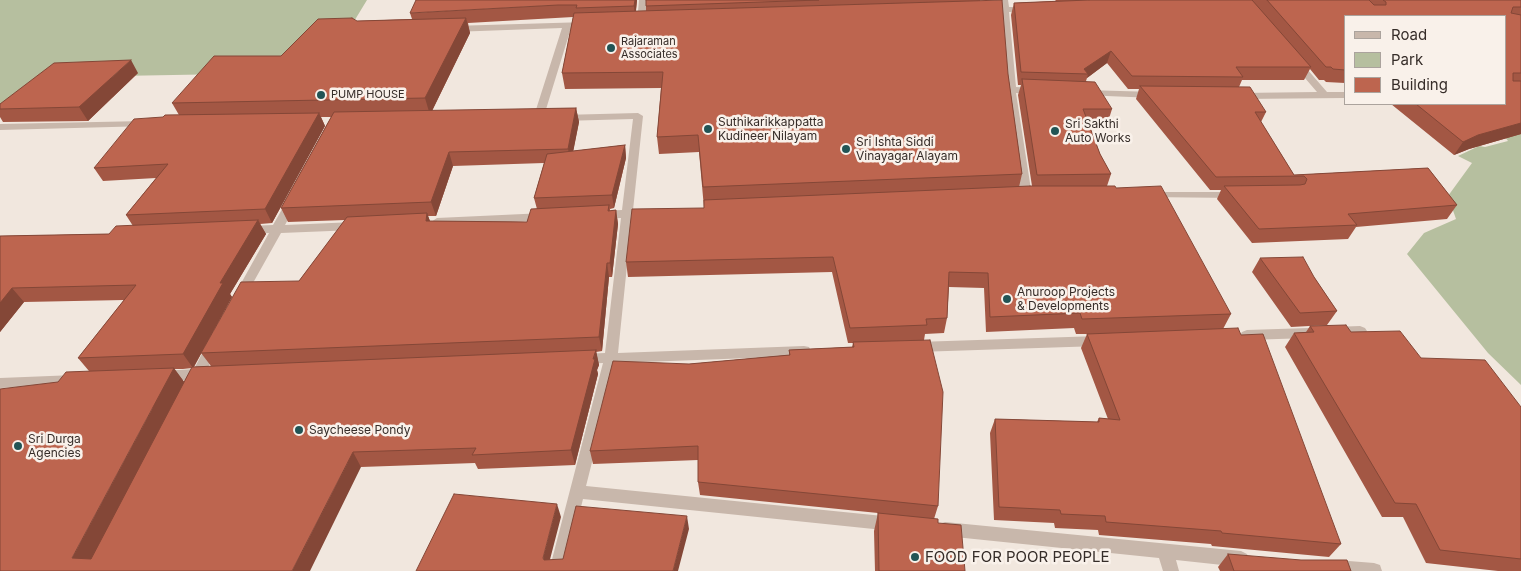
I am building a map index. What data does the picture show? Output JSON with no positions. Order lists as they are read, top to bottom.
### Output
{
  "places": [
    "Rajaraman Associates",
    "PUMP HOUSE",
    "Suthikarikkappatta Kudineer Nilayam",
    "Sri Sakthi Auto Works",
    "Sri Ishta Siddi Vinayagar Alayam",
    "Anuroop Projects & Developments",
    "Saycheese Pondy",
    "Sri Durga Agencies",
    "FOOD FOR POOR PEOPLE"
  ],
  "legend": ["Road", "Park", "Building"]
}
